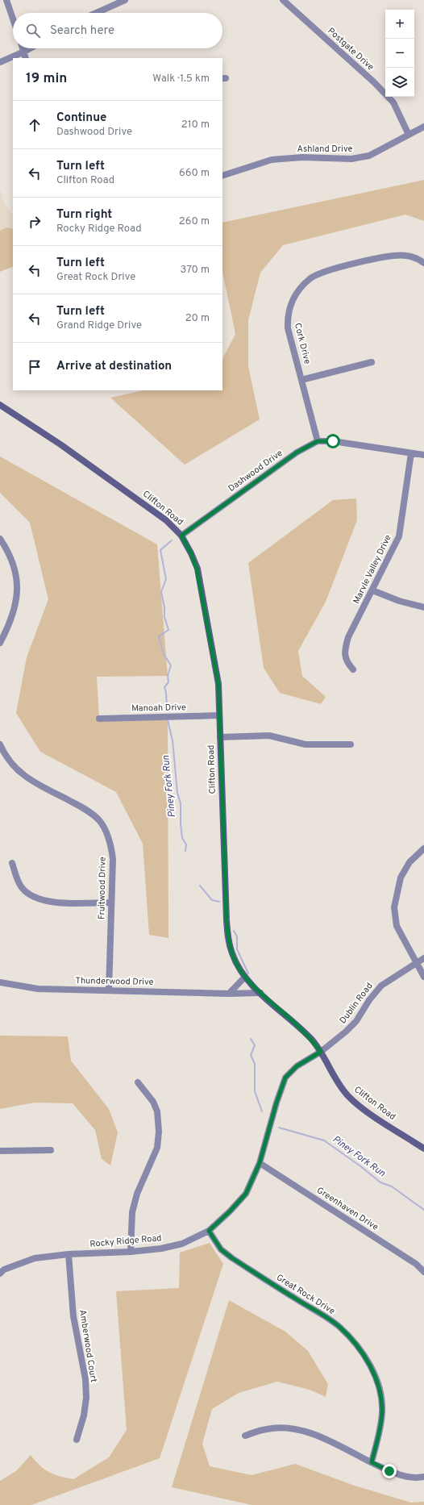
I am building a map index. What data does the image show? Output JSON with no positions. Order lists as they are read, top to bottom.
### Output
{
  "streets": {
    "main road": ["Clifton Road"],
    "street": [
      "Postgate Drive",
      "Ashland Drive",
      "Cork Drive",
      "Dashwood Drive",
      "Marvle Valley Drive",
      "Manoah Drive",
      "Fruitwood Drive",
      "Thunderwood Drive",
      "Dublin Road",
      "Greenhaven Drive",
      "Rocky Ridge Road",
      "Great Rock Drive",
      "Amberwood Court"
    ]
  },
  "crossings": [
    ["Postgate Drive", "Ashland Drive"],
    ["Cork Drive", "Dashwood Drive"],
    ["Dashwood Drive", "Clifton Road"],
    ["Dashwood Drive", "Marvle Valley Drive"],
    ["Clifton Road", "Manoah Drive"],
    ["Clifton Road", "Thunderwood Drive"],
    ["Clifton Road", "Dublin Road"],
    ["Clifton Road", "Rocky Ridge Road"],
    ["Fruitwood Drive", "Thunderwood Drive"],
    ["Dublin Road", "Rocky Ridge Road"],
    ["Greenhaven Drive", "Rocky Ridge Road"],
    ["Rocky Ridge Road", "Great Rock Drive"],
    ["Rocky Ridge Road", "Amberwood Court"]
  ],
  "water": ["Piney Fork Run"],
  "page": {
    "map_buttons": ["+", "−"],
    "search": "Search here",
    "heading": ["19 min", "Walk · 1.5 km"],
    "list": [
      ["Continue", "Dashwood Drive", "210 m"],
      ["Turn left", "Clifton Road", "660 m"],
      ["Turn right", "Rocky Ridge Road", "260 m"],
      ["Turn left", "Great Rock Drive", "370 m"],
      ["Turn left", "Grand Ridge Drive", "20 m"],
      "Arrive at destination"
    ]
  }
}
